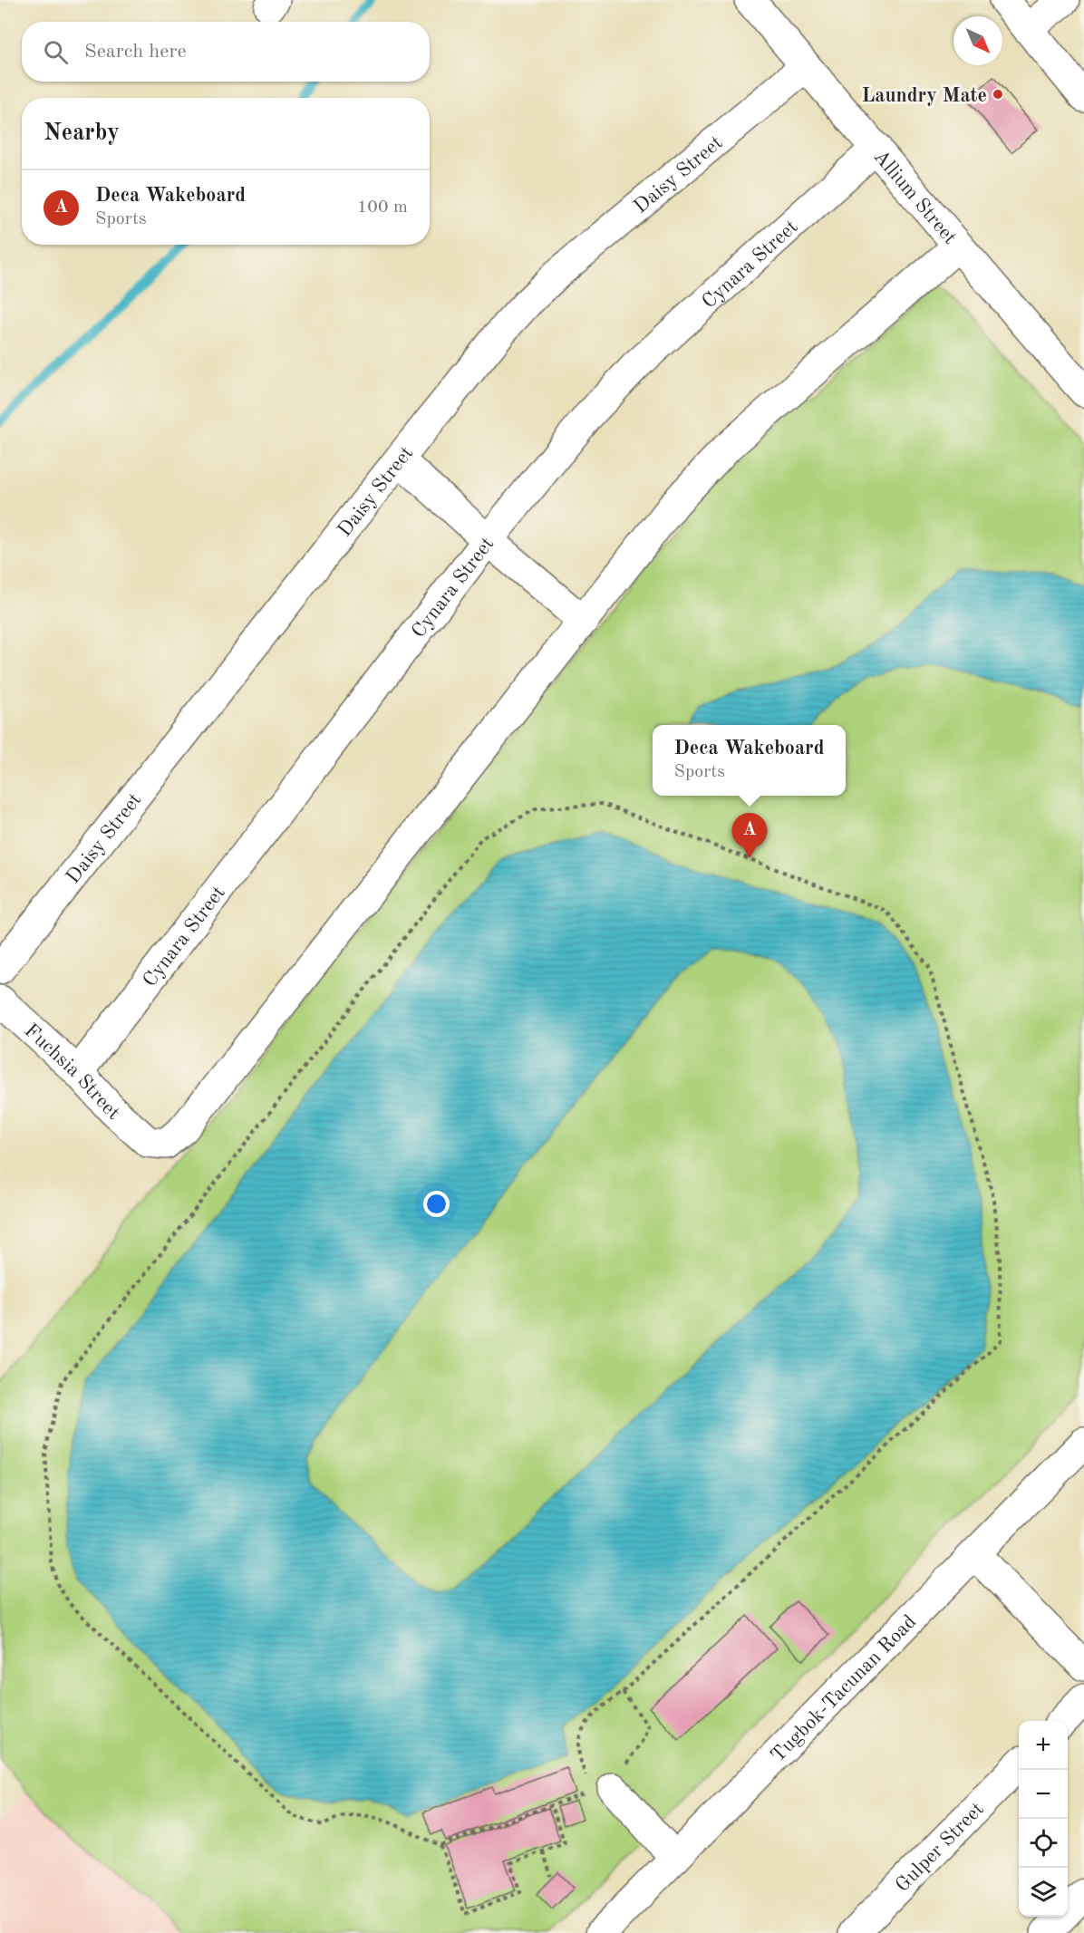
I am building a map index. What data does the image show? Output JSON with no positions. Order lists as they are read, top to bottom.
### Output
{
  "streets": {
    "street": [
      "Daisy Street",
      "Allium Street",
      "Cynara Street",
      "Fuchsia Street",
      "Tugbok-Tacunan Road",
      "Gulper Street"
    ]
  },
  "crossings": [
    ["Daisy Street", "Allium Street"],
    ["Allium Street", "Cynara Street"],
    ["Cynara Street", "Fuchsia Street"]
  ],
  "places": ["Laundry Mate"],
  "north": "bottom right",
  "page": {
    "search": "Search here",
    "heading": "Nearby",
    "list": [
      {
        "mark": "A",
        "name": "Deca Wakeboard",
        "note": "Sports",
        "value": "100 m"
      }
    ],
    "popup": ["Deca Wakeboard", "Sports"],
    "pins": "A",
    "map_buttons": ["+", "−"]
  }
}
